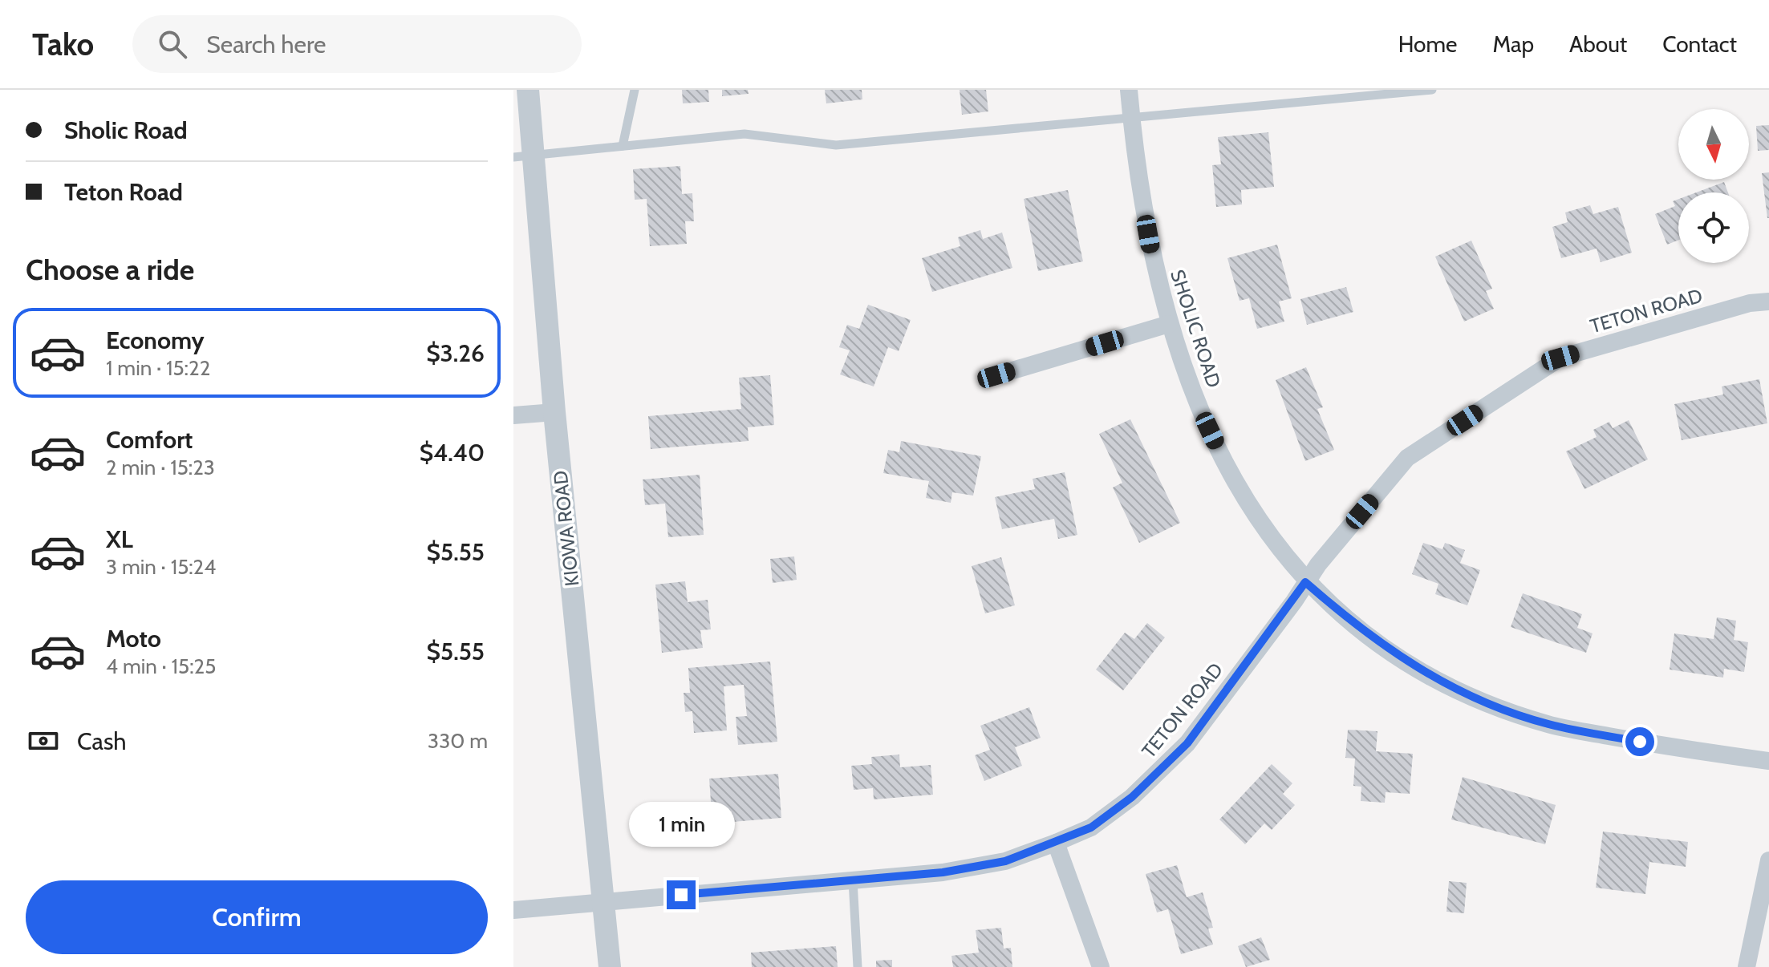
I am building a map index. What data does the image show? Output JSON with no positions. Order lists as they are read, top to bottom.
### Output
{
  "streets": {
    "street": ["TETON ROAD", "SHOLIC ROAD", "KIOWA ROAD"]
  },
  "crossings": [
    ["TETON ROAD", "SHOLIC ROAD"],
    ["TETON ROAD", "KIOWA ROAD"]
  ],
  "north": "bottom",
  "page": {
    "header": "Tako",
    "search": "Search here",
    "nav": [
      "Home",
      "Map",
      "About",
      "Contact"
    ],
    "banner": ["Sholic Road", "Teton Road"],
    "heading": "Choose a ride",
    "list": [
      {
        "name": "Economy",
        "note": "1 min · 15:22",
        "value": "$3.26"
      },
      {
        "name": "Comfort",
        "note": "2 min · 15:23",
        "value": "$4.40"
      },
      {
        "name": "XL",
        "note": "3 min · 15:24",
        "value": "$5.55"
      },
      {
        "name": "Moto",
        "note": "4 min · 15:25",
        "value": "$5.55"
      }
    ],
    "pay": ["Cash", "330 m"],
    "bubble": "1 min",
    "buttons": "Confirm"
  }
}
